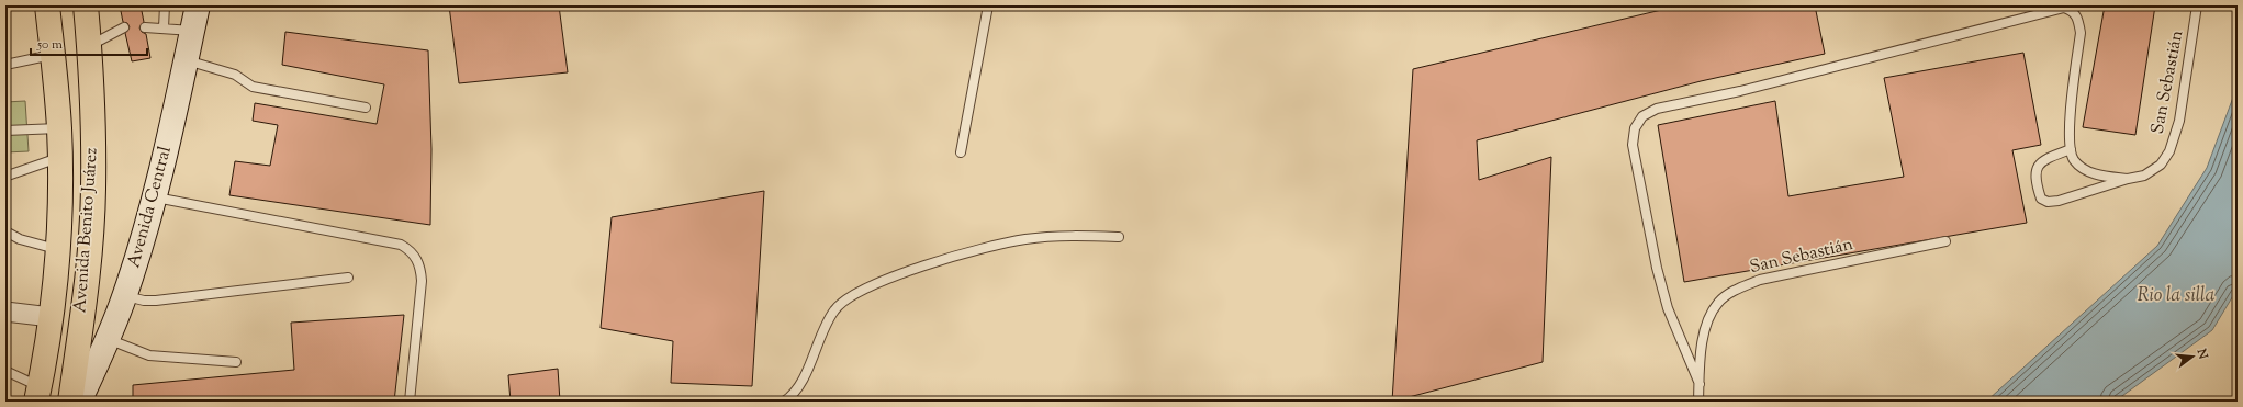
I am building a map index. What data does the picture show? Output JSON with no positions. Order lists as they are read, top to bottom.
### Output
{
  "streets": {
    "main road": ["Avenida Central", "Avenida Benito Juárez"],
    "lane": ["San Sebastián"]
  },
  "water": ["Rio la silla"],
  "scale_bar": "50 m",
  "north": "right"
}
